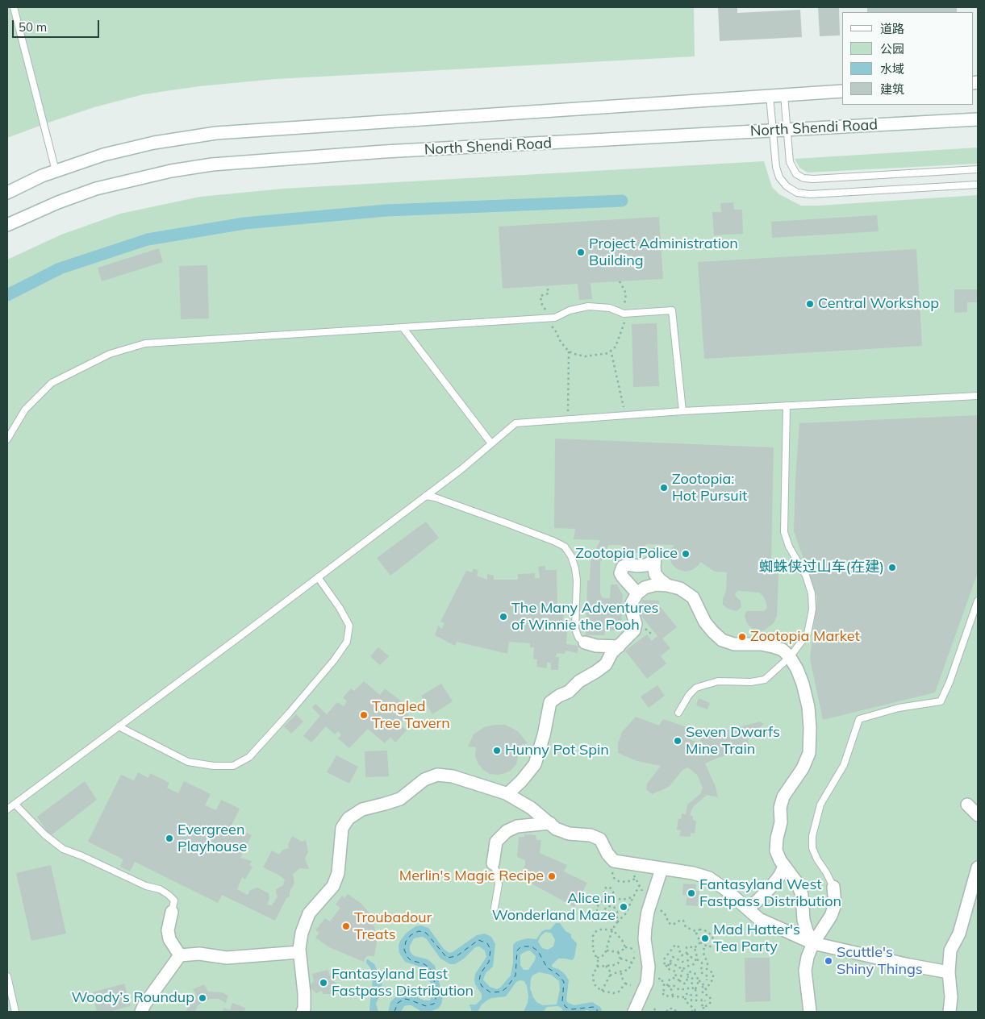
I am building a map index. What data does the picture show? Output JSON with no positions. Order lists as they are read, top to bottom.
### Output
{
  "streets": {
    "street": ["North Shendi Road"]
  },
  "places": [
    "Project Administration Building",
    "Central Workshop",
    "Zootopia: Hot Pursuit",
    "Zootopia Police",
    "蜘蛛侠过山车(在建)",
    "The Many Adventures of Winnie the Pooh",
    "Zootopia Market",
    "Tangled Tree Tavern",
    "Seven Dwarfs Mine Train",
    "Hunny Pot Spin",
    "Evergreen Playhouse",
    "Merlin's Magic Recipe",
    "Fantasyland West Fastpass Distribution",
    "Alice in Wonderland Maze",
    "Troubadour Treats",
    "Mad Hatter's Tea Party",
    "Scuttle's Shiny Things",
    "Fantasyland East Fastpass Distribution",
    "Woody’s Roundup"
  ],
  "legend": [
    "道路",
    "公园",
    "水域",
    "建筑"
  ],
  "scale_bar": "50 m"
}
